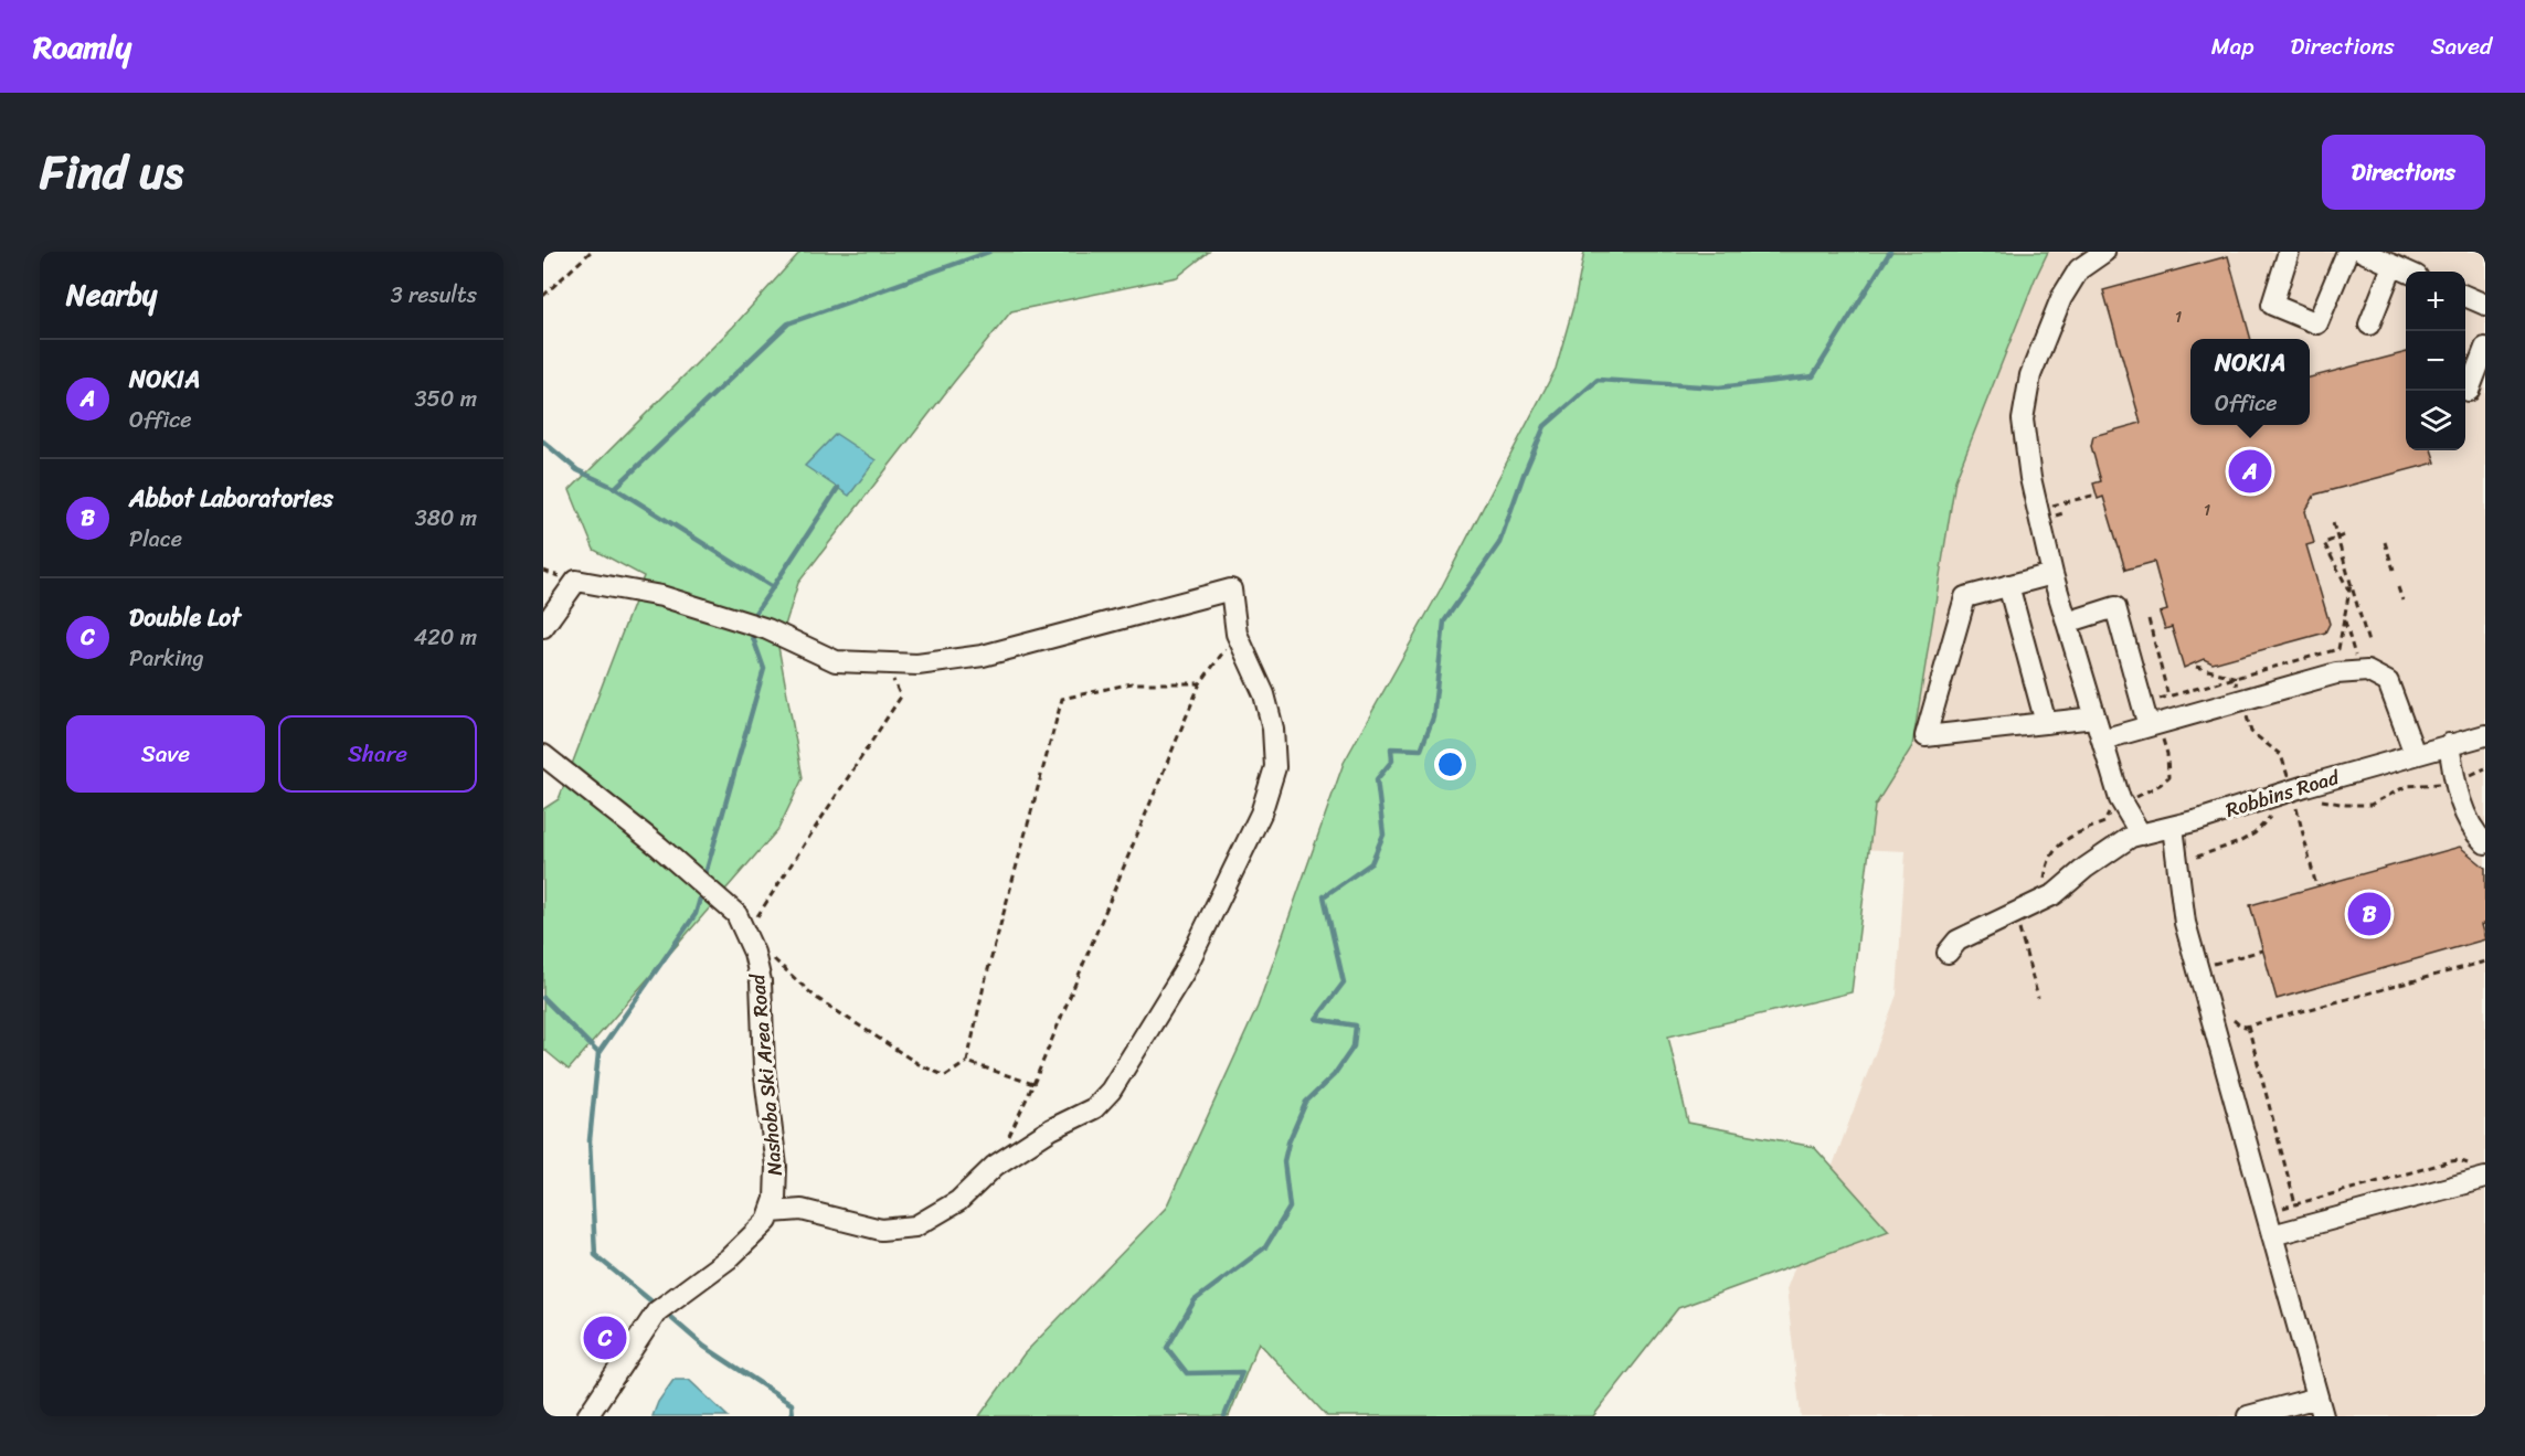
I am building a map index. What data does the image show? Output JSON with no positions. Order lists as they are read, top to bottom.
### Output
{
  "streets": {
    "lane": ["Robbins Road", "Nashoba Ski Area Road"]
  },
  "house_numbers": ["1", "1"],
  "page": {
    "header": "Roamly",
    "nav": ["Map", "Directions", "Saved"],
    "title": "Find us",
    "buttons": [
      "Directions",
      ["Save", "Share"]
    ],
    "heading": ["Nearby", "3 results"],
    "map_buttons": ["+", "−"],
    "list": [
      {
        "mark": "A",
        "name": "NOKIA",
        "note": "Office",
        "value": "350 m"
      },
      {
        "mark": "B",
        "name": "Abbot Laboratories",
        "note": "Place",
        "value": "380 m"
      },
      {
        "mark": "C",
        "name": "Double Lot",
        "note": "Parking",
        "value": "420 m"
      }
    ],
    "popup": ["NOKIA", "Office"],
    "pins": ["A", "B", "C"]
  }
}
